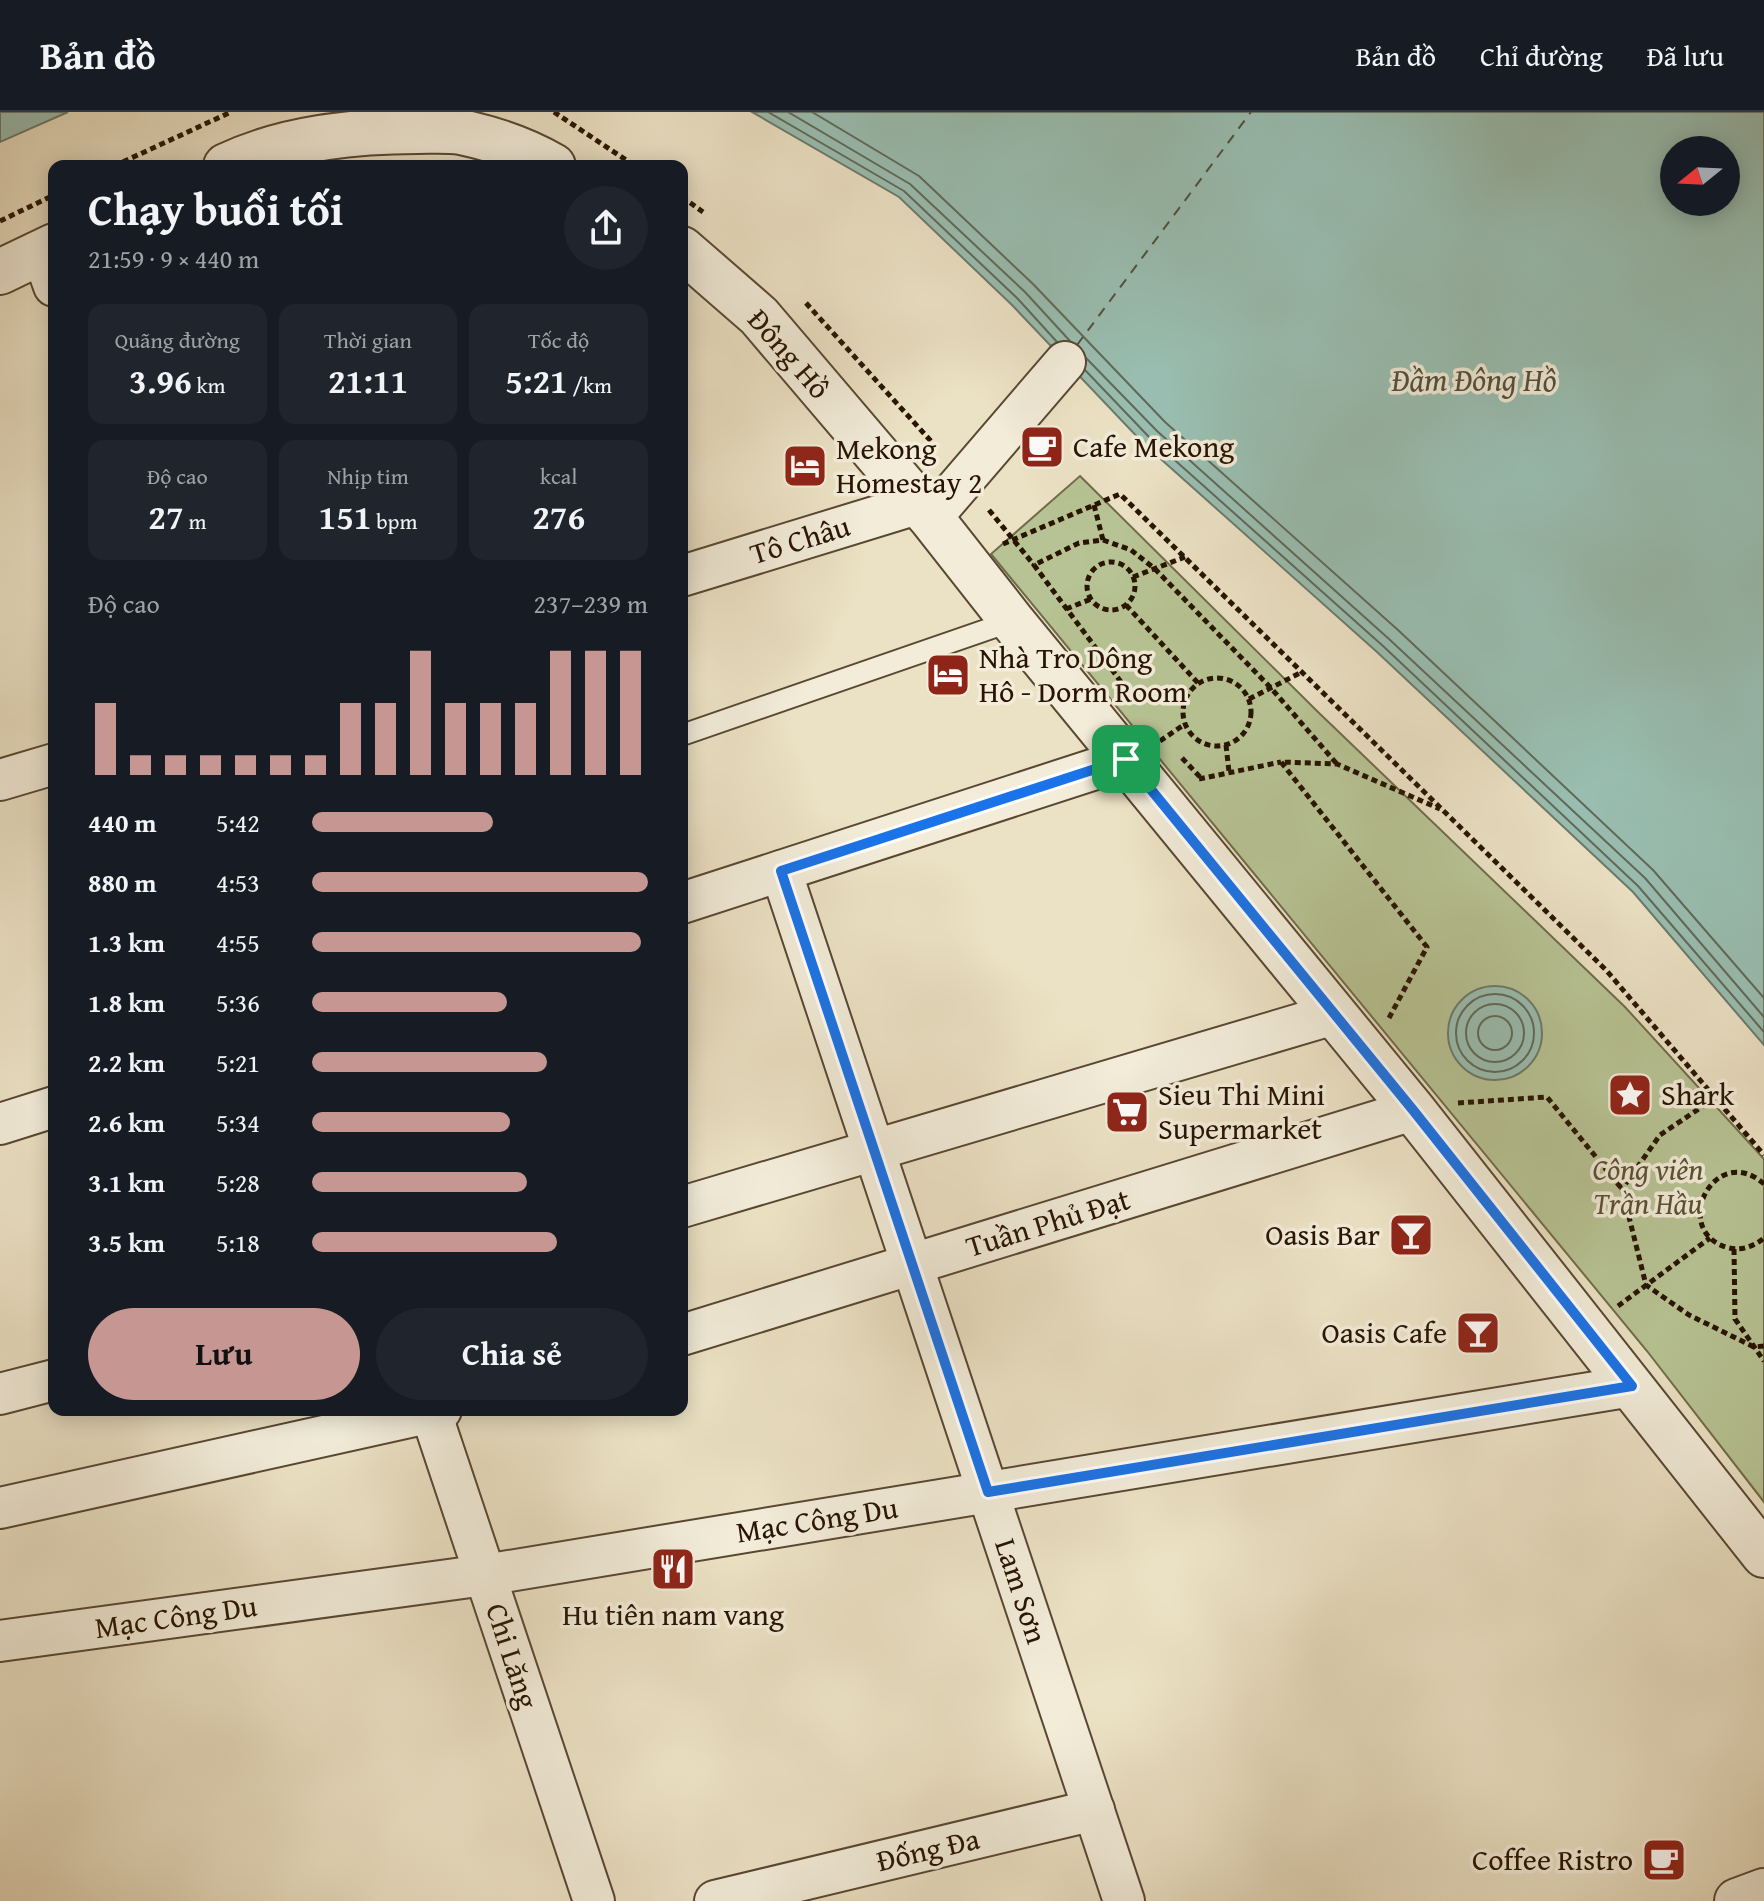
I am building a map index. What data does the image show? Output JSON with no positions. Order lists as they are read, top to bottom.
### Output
{
  "streets": {
    "street": [
      "Đông Hồ",
      "Tô Châu",
      "Tuần Phủ Đạt",
      "Mạc Công Du",
      "Lam Sơn",
      "Chi Lăng",
      "Đống Đa"
    ]
  },
  "crossings": [
    ["Đông Hồ", "Tô Châu"],
    ["Đông Hồ", "Tuần Phủ Đạt"],
    ["Đông Hồ", "Mạc Công Du"],
    ["Tuần Phủ Đạt", "Lam Sơn"],
    ["Mạc Công Du", "Lam Sơn"],
    ["Mạc Công Du", "Chi Lăng"],
    ["Lam Sơn", "Đống Đa"]
  ],
  "water": ["Đầm Đông Hồ"],
  "parks": ["Công viên Trần Hầu"],
  "places": {
    "cafe": ["Cafe Mekong", "Coffee Ristro"],
    "hotel": ["Mekong Homestay 2", "Nhà Tro Dông Hô - Dorm Room"],
    "place": ["Shark"],
    "supermarket": ["Sieu Thi Mini Supermarket"],
    "bar": ["Oasis Bar", "Oasis Cafe"],
    "restaurant": ["Hu tiên nam vang"]
  },
  "north": "left",
  "page": {
    "header": "Bản đồ",
    "nav": ["Bản đồ", "Chỉ đường", "Đã lưu"],
    "heading": ["Chạy buổi tối", "21:59 · 9 × 440 m"],
    "stats": [
      ["Quãng đường", "3.96 km"],
      ["Thời gian", "21:11"],
      ["Tốc độ", "5:21 /km"],
      ["Độ cao", "27 m"],
      ["Nhịp tim", "151 bpm"],
      ["kcal", "276"]
    ],
    "chart": ["Độ cao", "237–239 m"],
    "list": [
      {
        "name": "440 m",
        "note": "5:42"
      },
      {
        "name": "880 m",
        "note": "4:53"
      },
      {
        "name": "1.3 km",
        "note": "4:55"
      },
      {
        "name": "1.8 km",
        "note": "5:36"
      },
      {
        "name": "2.2 km",
        "note": "5:21"
      },
      {
        "name": "2.6 km",
        "note": "5:34"
      },
      {
        "name": "3.1 km",
        "note": "5:28"
      },
      {
        "name": "3.5 km",
        "note": "5:18"
      }
    ],
    "buttons": ["Lưu", "Chia sẻ"]
  }
}
